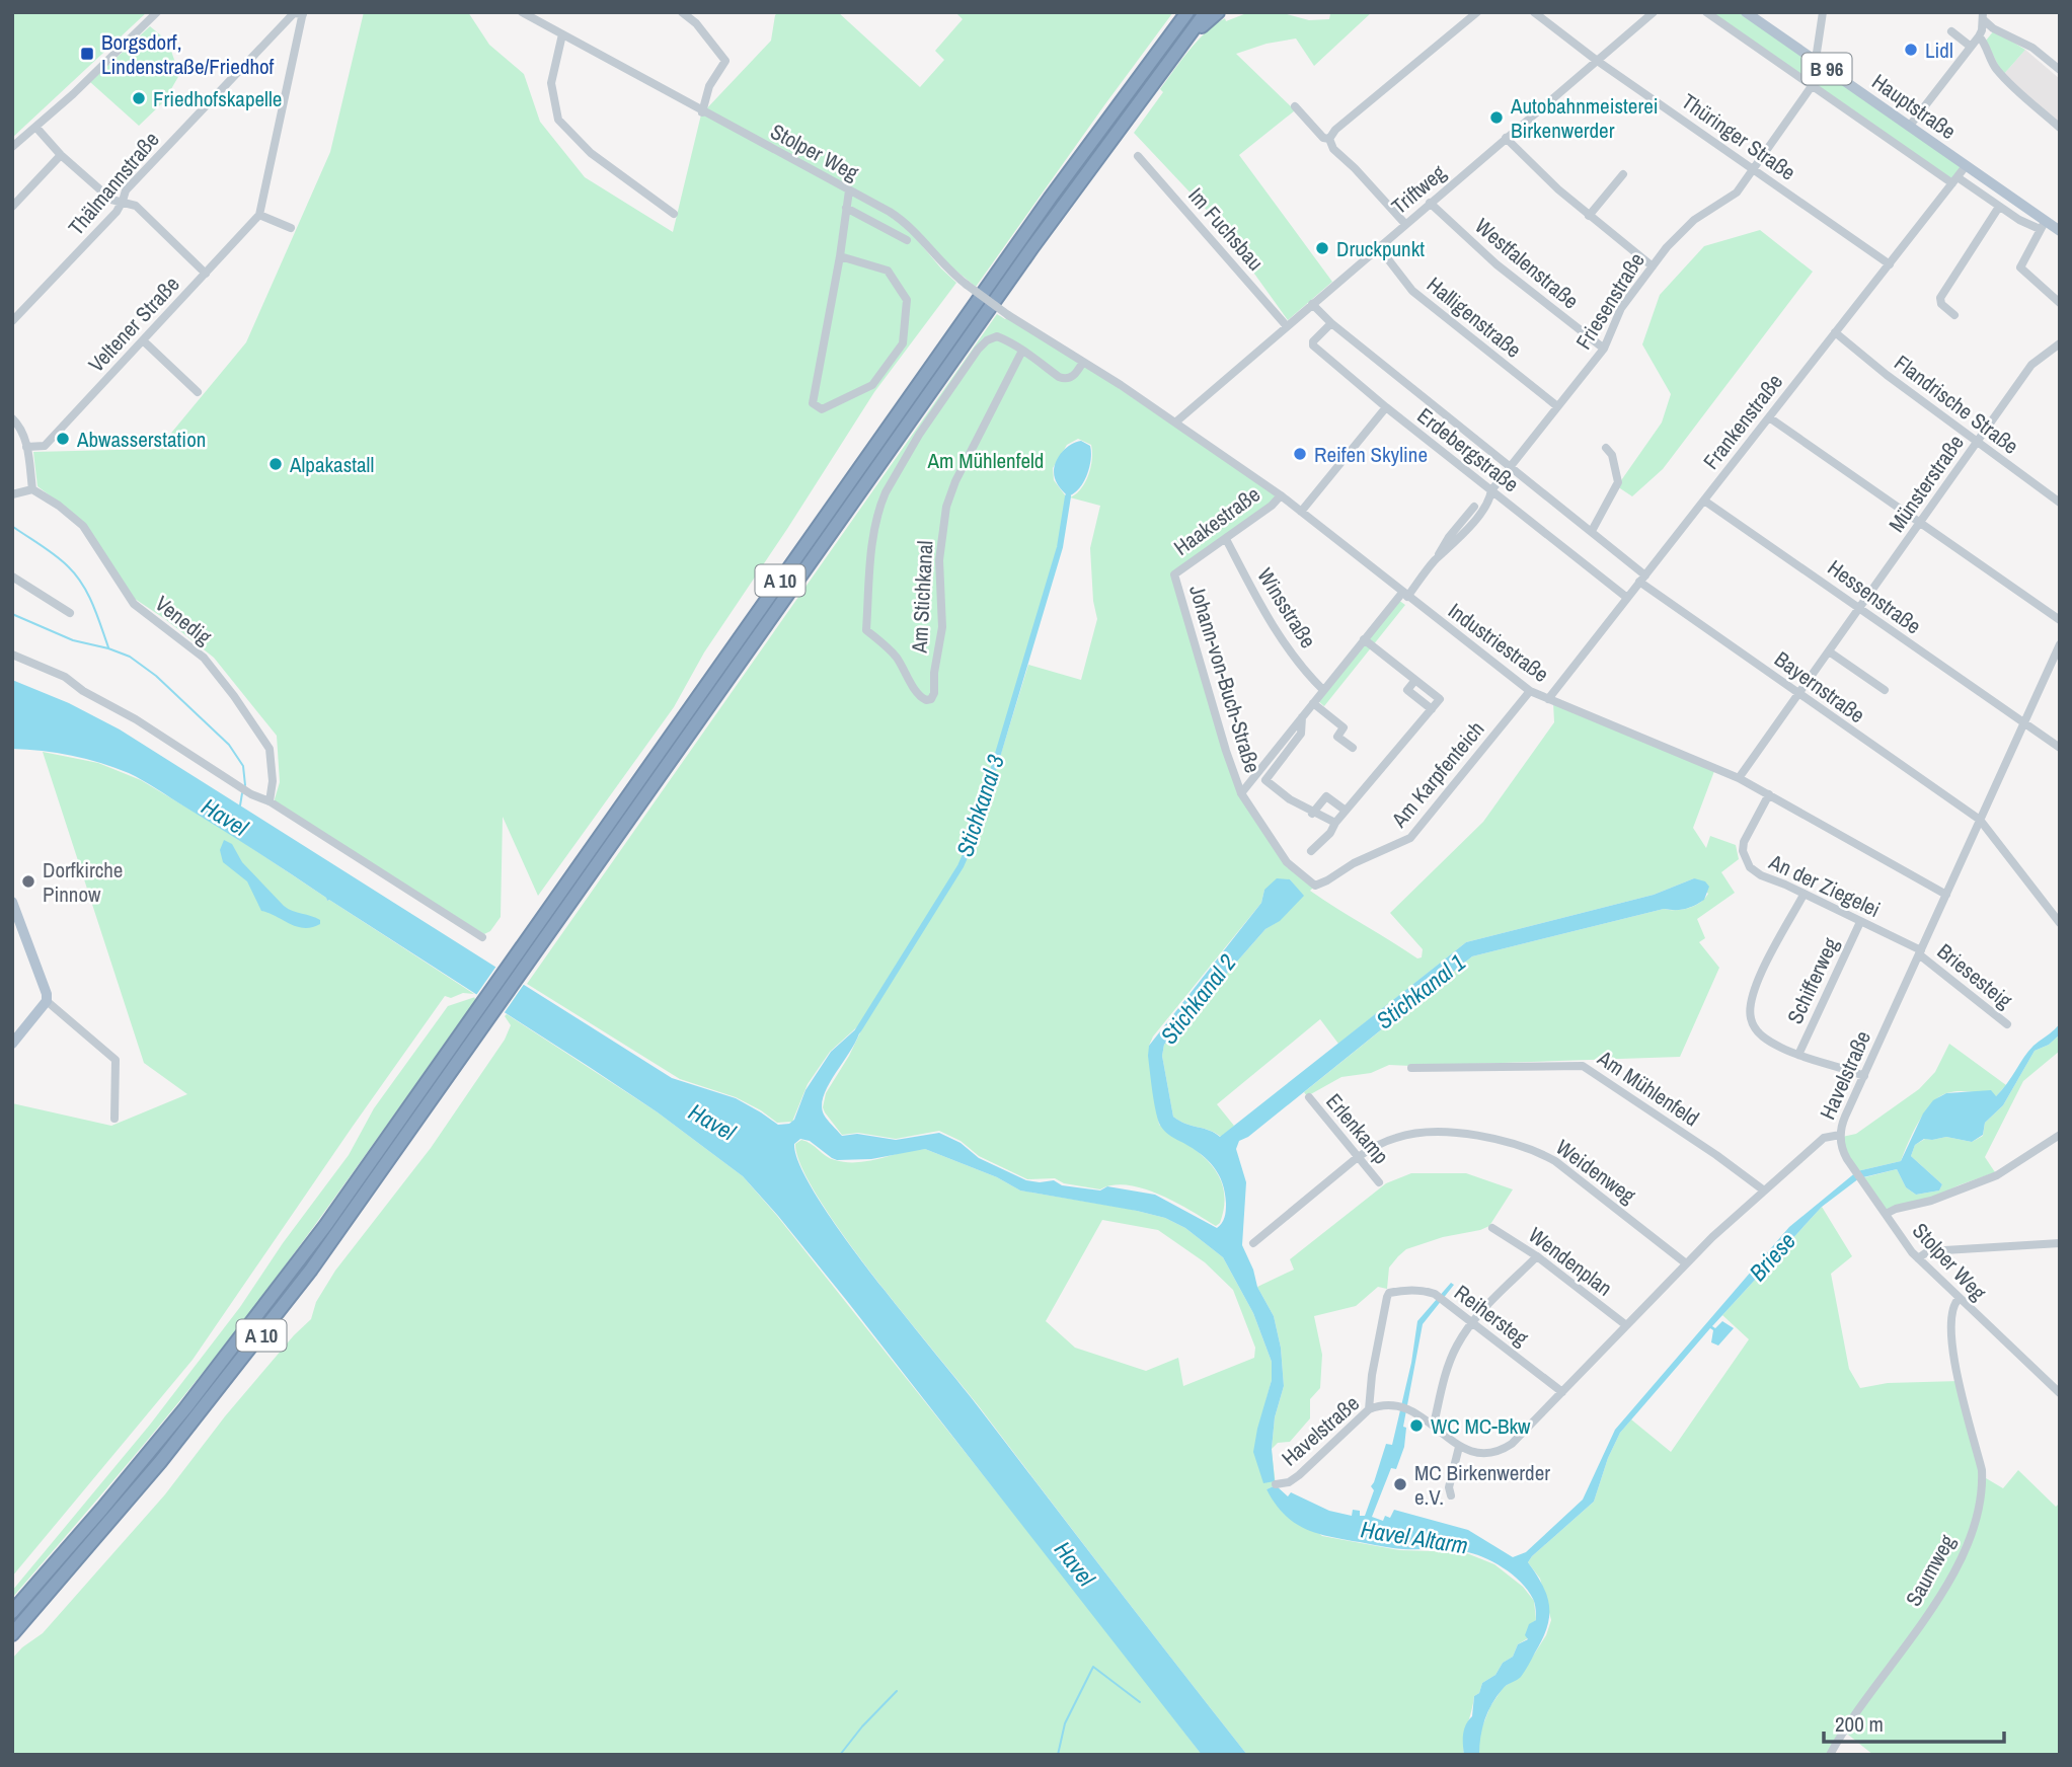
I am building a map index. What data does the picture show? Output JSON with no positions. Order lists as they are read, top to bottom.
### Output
{
  "streets": {
    "highway": ["A 10"],
    "main road": ["B 96", "Hauptstraße"],
    "street": [
      "Thüringer Straße",
      "Stolper Weg",
      "Thälmannstraße",
      "Triftweg",
      "Im Fuchsbau",
      "Westfalenstraße",
      "Friesenstraße",
      "Halligenstraße",
      "Veltener Straße",
      "Flandrische Straße",
      "Frankenstraße",
      "Erdebergstraße",
      "Münsterstraße",
      "Haakestraße",
      "Am Stichkanal",
      "Hessenstraße",
      "Winsstraße",
      "Venedig",
      "Industriestraße",
      "Johann-von-Buch-Straße",
      "Bayernstraße",
      "Am Karpfenteich",
      "An der Ziegelei",
      "Briesesteig",
      "Schifferweg",
      "Havelstraße",
      "Am Mühlenfeld",
      "Erlenkamp",
      "Weidenweg",
      "Wendenplan",
      "Reihersteg",
      "Saumweg"
    ]
  },
  "crossings": [
    ["Hauptstraße", "Friesenstraße"],
    ["Hauptstraße", "Frankenstraße"],
    ["Thüringer Straße", "Triftweg"],
    ["Thüringer Straße", "Friesenstraße"],
    ["Thüringer Straße", "Frankenstraße"],
    ["Stolper Weg", "Industriestraße"],
    ["Stolper Weg", "Havelstraße"],
    ["Stolper Weg", "Saumweg"],
    ["Triftweg", "Im Fuchsbau"],
    ["Triftweg", "Westfalenstraße"],
    ["Triftweg", "Halligenstraße"],
    ["Triftweg", "Erdebergstraße"],
    ["Triftweg", "Industriestraße"],
    ["Westfalenstraße", "Friesenstraße"],
    ["Friesenstraße", "Halligenstraße"],
    ["Friesenstraße", "Erdebergstraße"],
    ["Friesenstraße", "Winsstraße"],
    ["Friesenstraße", "Industriestraße"],
    ["Friesenstraße", "Johann-von-Buch-Straße"],
    ["Friesenstraße", "Am Karpfenteich"],
    ["Flandrische Straße", "Frankenstraße"],
    ["Flandrische Straße", "Münsterstraße"],
    ["Frankenstraße", "Erdebergstraße"],
    ["Frankenstraße", "Hessenstraße"],
    ["Frankenstraße", "Industriestraße"],
    ["Frankenstraße", "Bayernstraße"],
    ["Erdebergstraße", "Bayernstraße"],
    ["Münsterstraße", "Hessenstraße"],
    ["Münsterstraße", "Industriestraße"],
    ["Münsterstraße", "Bayernstraße"],
    ["Haakestraße", "Winsstraße"],
    ["Haakestraße", "Industriestraße"],
    ["Haakestraße", "Johann-von-Buch-Straße"],
    ["Am Stichkanal", "Industriestraße"],
    ["Hessenstraße", "Havelstraße"],
    ["Industriestraße", "Am Karpfenteich"],
    ["Industriestraße", "An der Ziegelei"],
    ["Industriestraße", "Havelstraße"],
    ["Johann-von-Buch-Straße", "Am Karpfenteich"],
    ["Bayernstraße", "Havelstraße"],
    ["An der Ziegelei", "Briesesteig"],
    ["An der Ziegelei", "Schifferweg"],
    ["An der Ziegelei", "Havelstraße"],
    ["Briesesteig", "Havelstraße"],
    ["Havelstraße", "Am Mühlenfeld"],
    ["Havelstraße", "Weidenweg"],
    ["Havelstraße", "Wendenplan"],
    ["Havelstraße", "Reihersteg"],
    ["Erlenkamp", "Weidenweg"]
  ],
  "water": [
    "Stichkanal 3",
    "Havel",
    "Stichkanal 1",
    "Stichkanal 2",
    "Briese",
    "Havel Altarm"
  ],
  "parks": ["Am Mühlenfeld"],
  "places": {
    "other": [
      "Lidl",
      "Friedhofskapelle",
      "Autobahnmeisterei Birkenwerder",
      "Druckpunkt",
      "Abwasserstation",
      "Reifen Skyline",
      "Alpakastall",
      "Dorfkirche Pinnow",
      "WC MC-Bkw",
      "MC Birkenwerder e.V."
    ],
    "transit": ["Borgsdorf, Lindenstraße/Friedhof"]
  },
  "scale_bar": "200 m"
}
